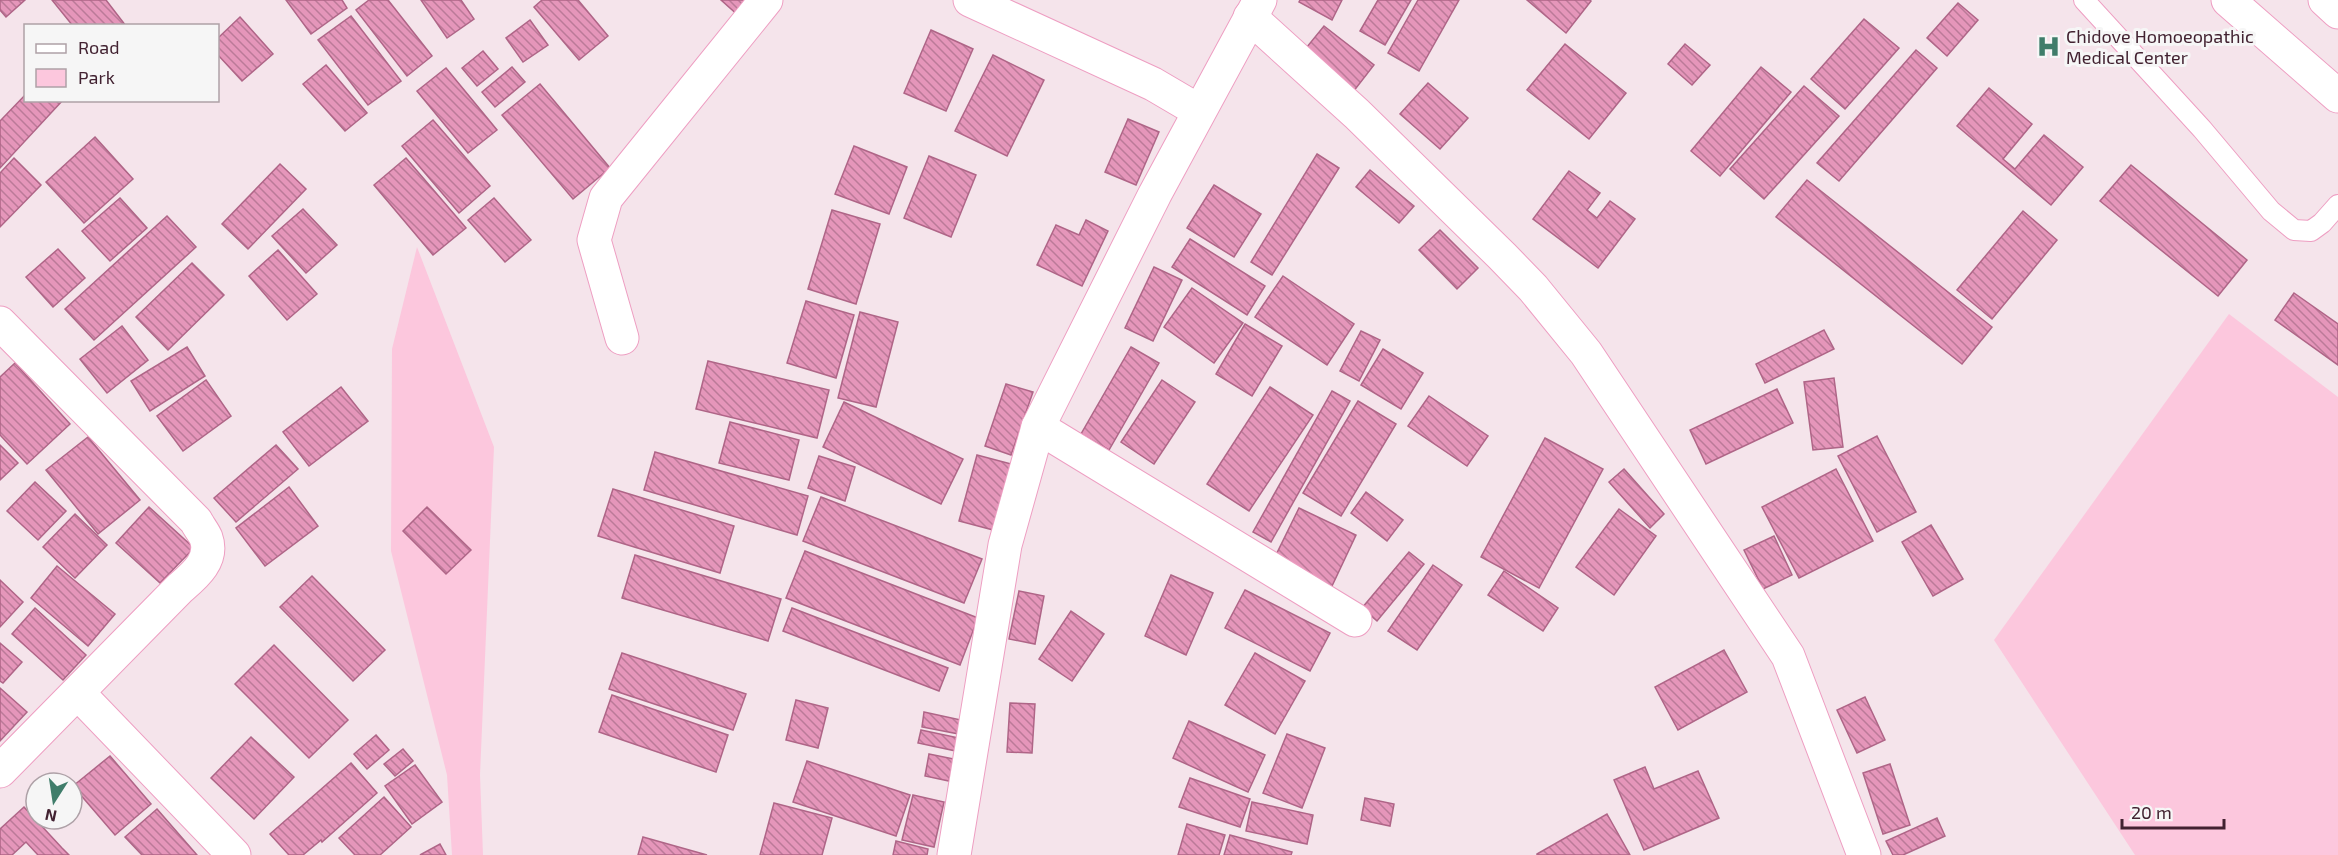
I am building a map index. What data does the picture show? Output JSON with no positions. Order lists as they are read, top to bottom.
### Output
{
  "places": {
    "hospital": ["Chidove Homoeopathic Medical Center"]
  },
  "legend": ["Road", "Park"],
  "scale_bar": "20 m",
  "north": "bottom"
}
